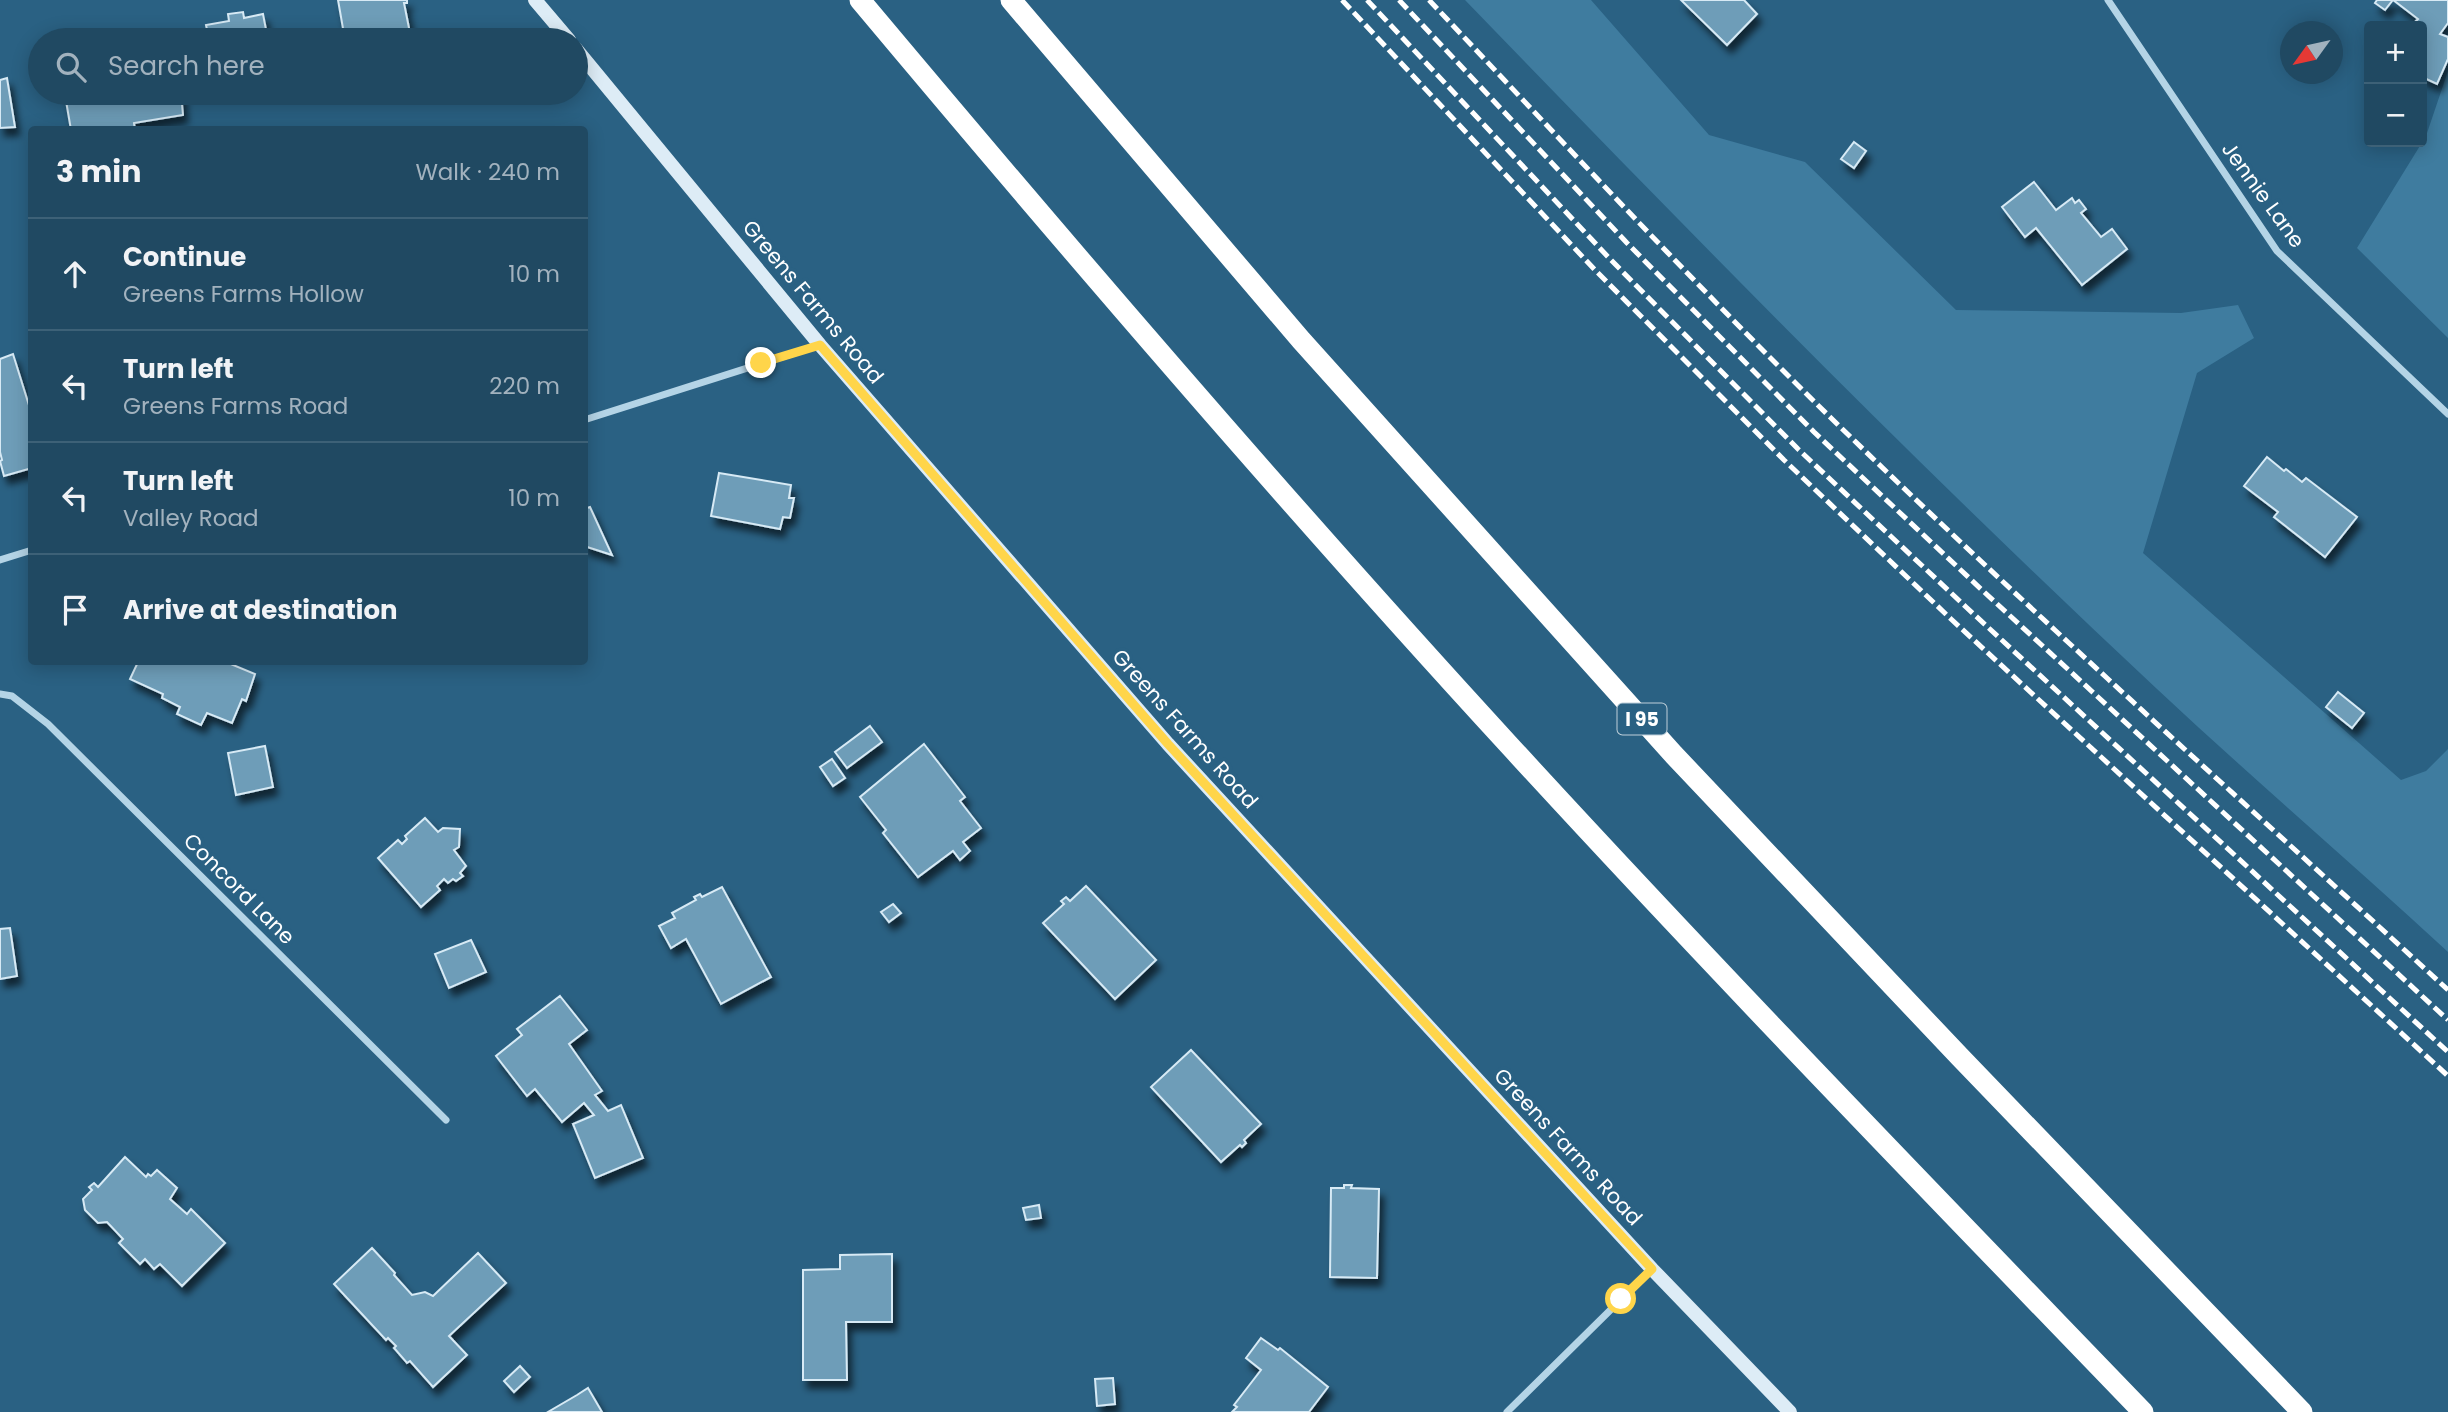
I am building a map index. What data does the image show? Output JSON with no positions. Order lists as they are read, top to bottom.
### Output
{
  "streets": {
    "highway": ["I 95"],
    "main road": ["Greens Farms Road"],
    "street": ["Jennie Lane", "Concord Lane"]
  },
  "north": "bottom left",
  "page": {
    "map_buttons": ["+", "−"],
    "search": "Search here",
    "heading": ["3 min", "Walk · 240 m"],
    "list": [
      ["Continue", "Greens Farms Hollow", "10 m"],
      ["Turn left", "Greens Farms Road", "220 m"],
      ["Turn left", "Valley Road", "10 m"],
      "Arrive at destination"
    ]
  }
}
